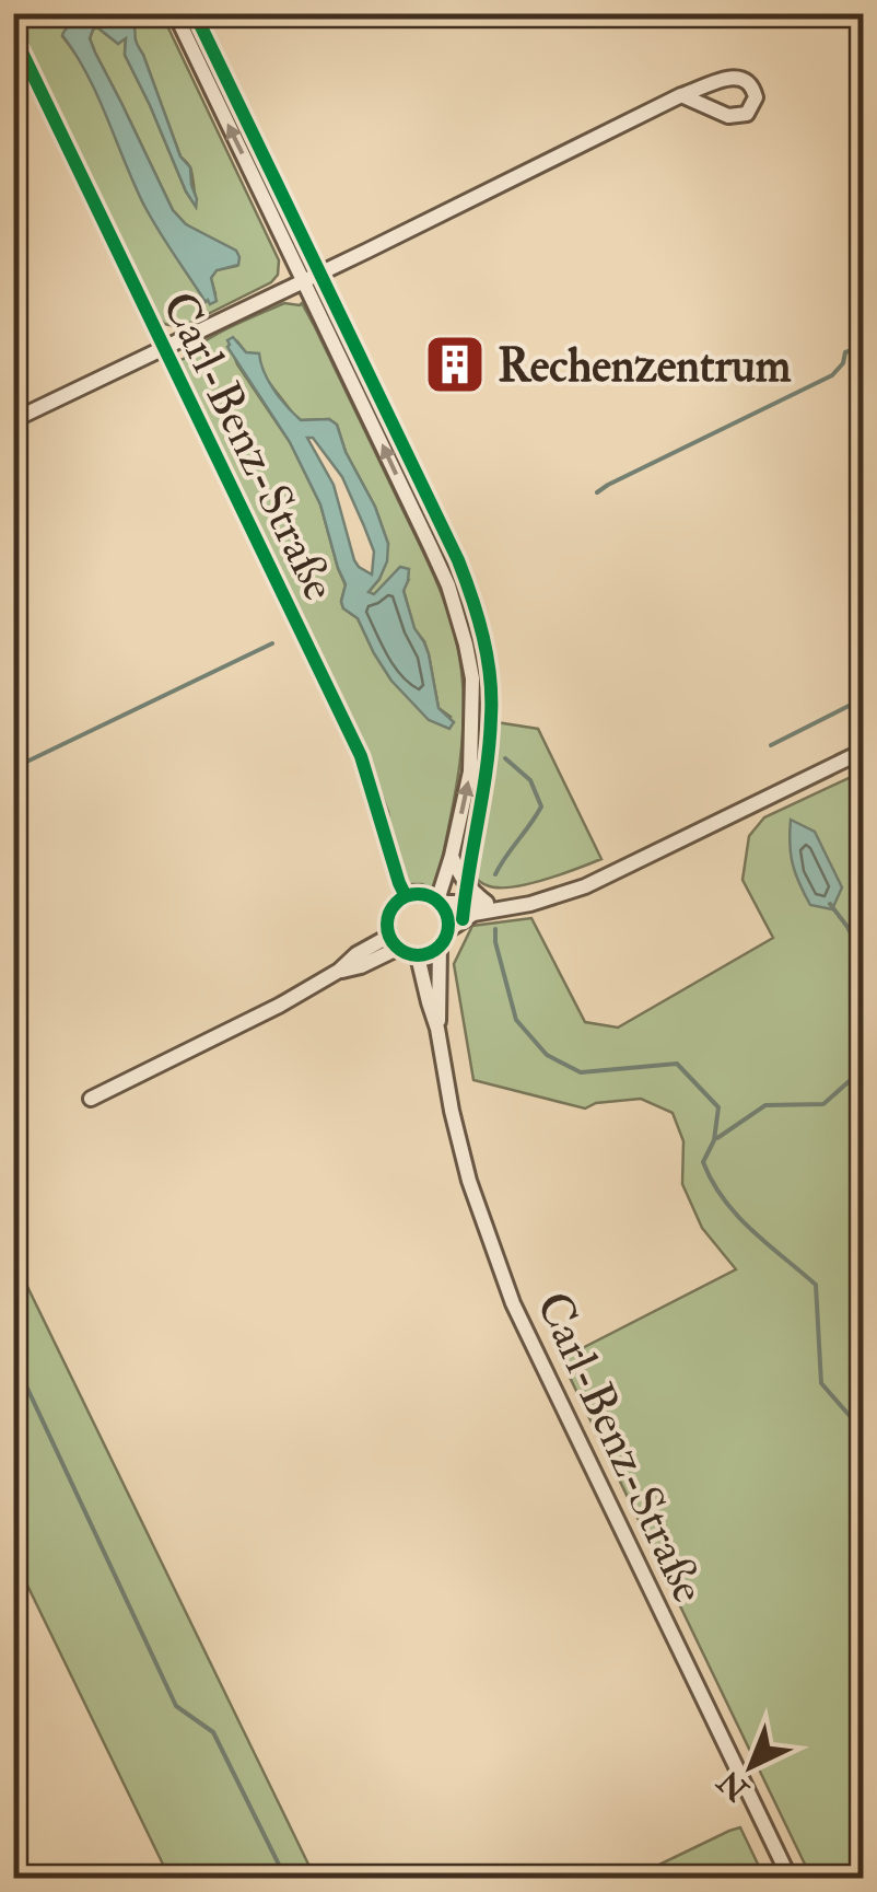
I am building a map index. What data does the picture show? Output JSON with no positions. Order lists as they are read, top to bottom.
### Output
{
  "streets": {
    "street": ["Carl-Benz-Straße"]
  },
  "places": {
    "building": ["Rechenzentrum"]
  },
  "north": "bottom left"
}
